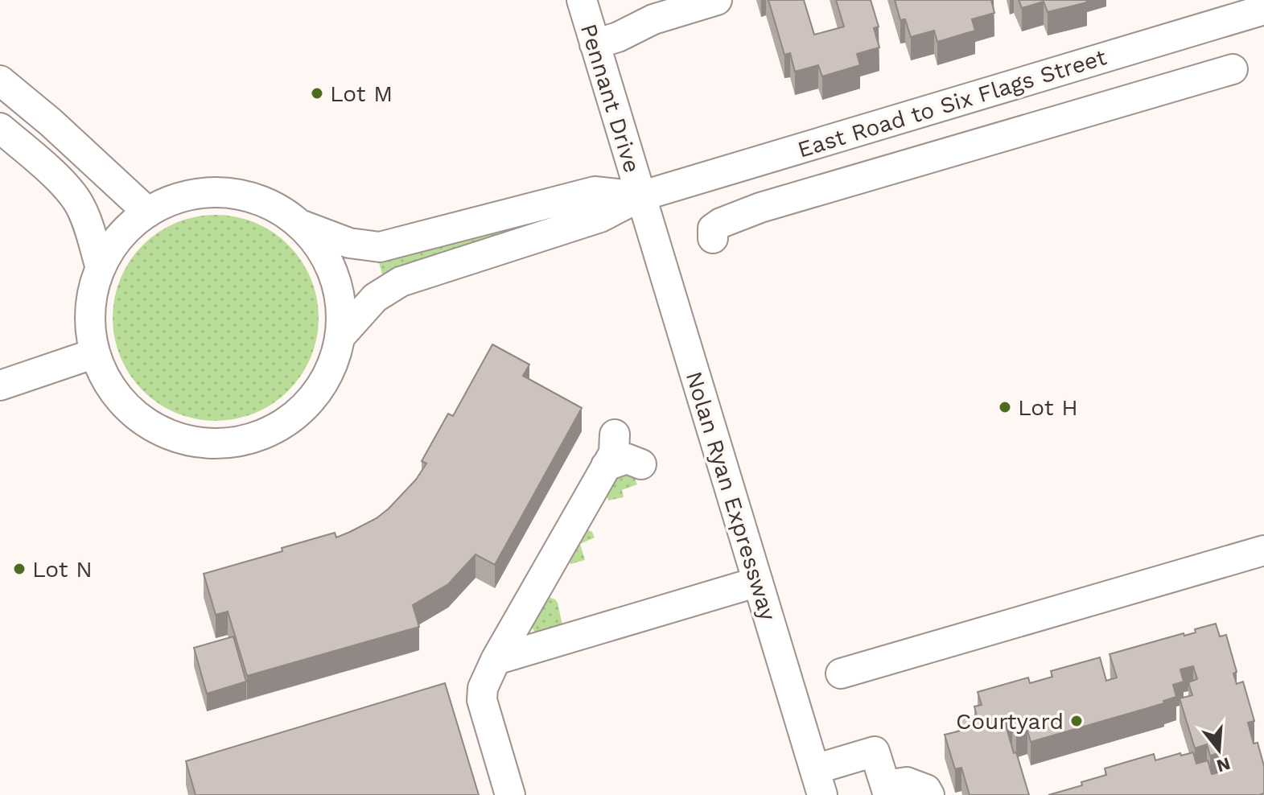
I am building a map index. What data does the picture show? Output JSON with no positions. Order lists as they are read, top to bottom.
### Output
{
  "streets": {
    "street": ["Pennant Drive", "East Road to Six Flags Street", "Nolan Ryan Expressway"]
  },
  "crossings": [
    ["Pennant Drive", "East Road to Six Flags Street"],
    ["Pennant Drive", "Nolan Ryan Expressway"],
    ["East Road to Six Flags Street", "Nolan Ryan Expressway"]
  ],
  "places": [
    "Lot M",
    "Lot H",
    "Lot N",
    "Courtyard"
  ],
  "north": "bottom"
}
